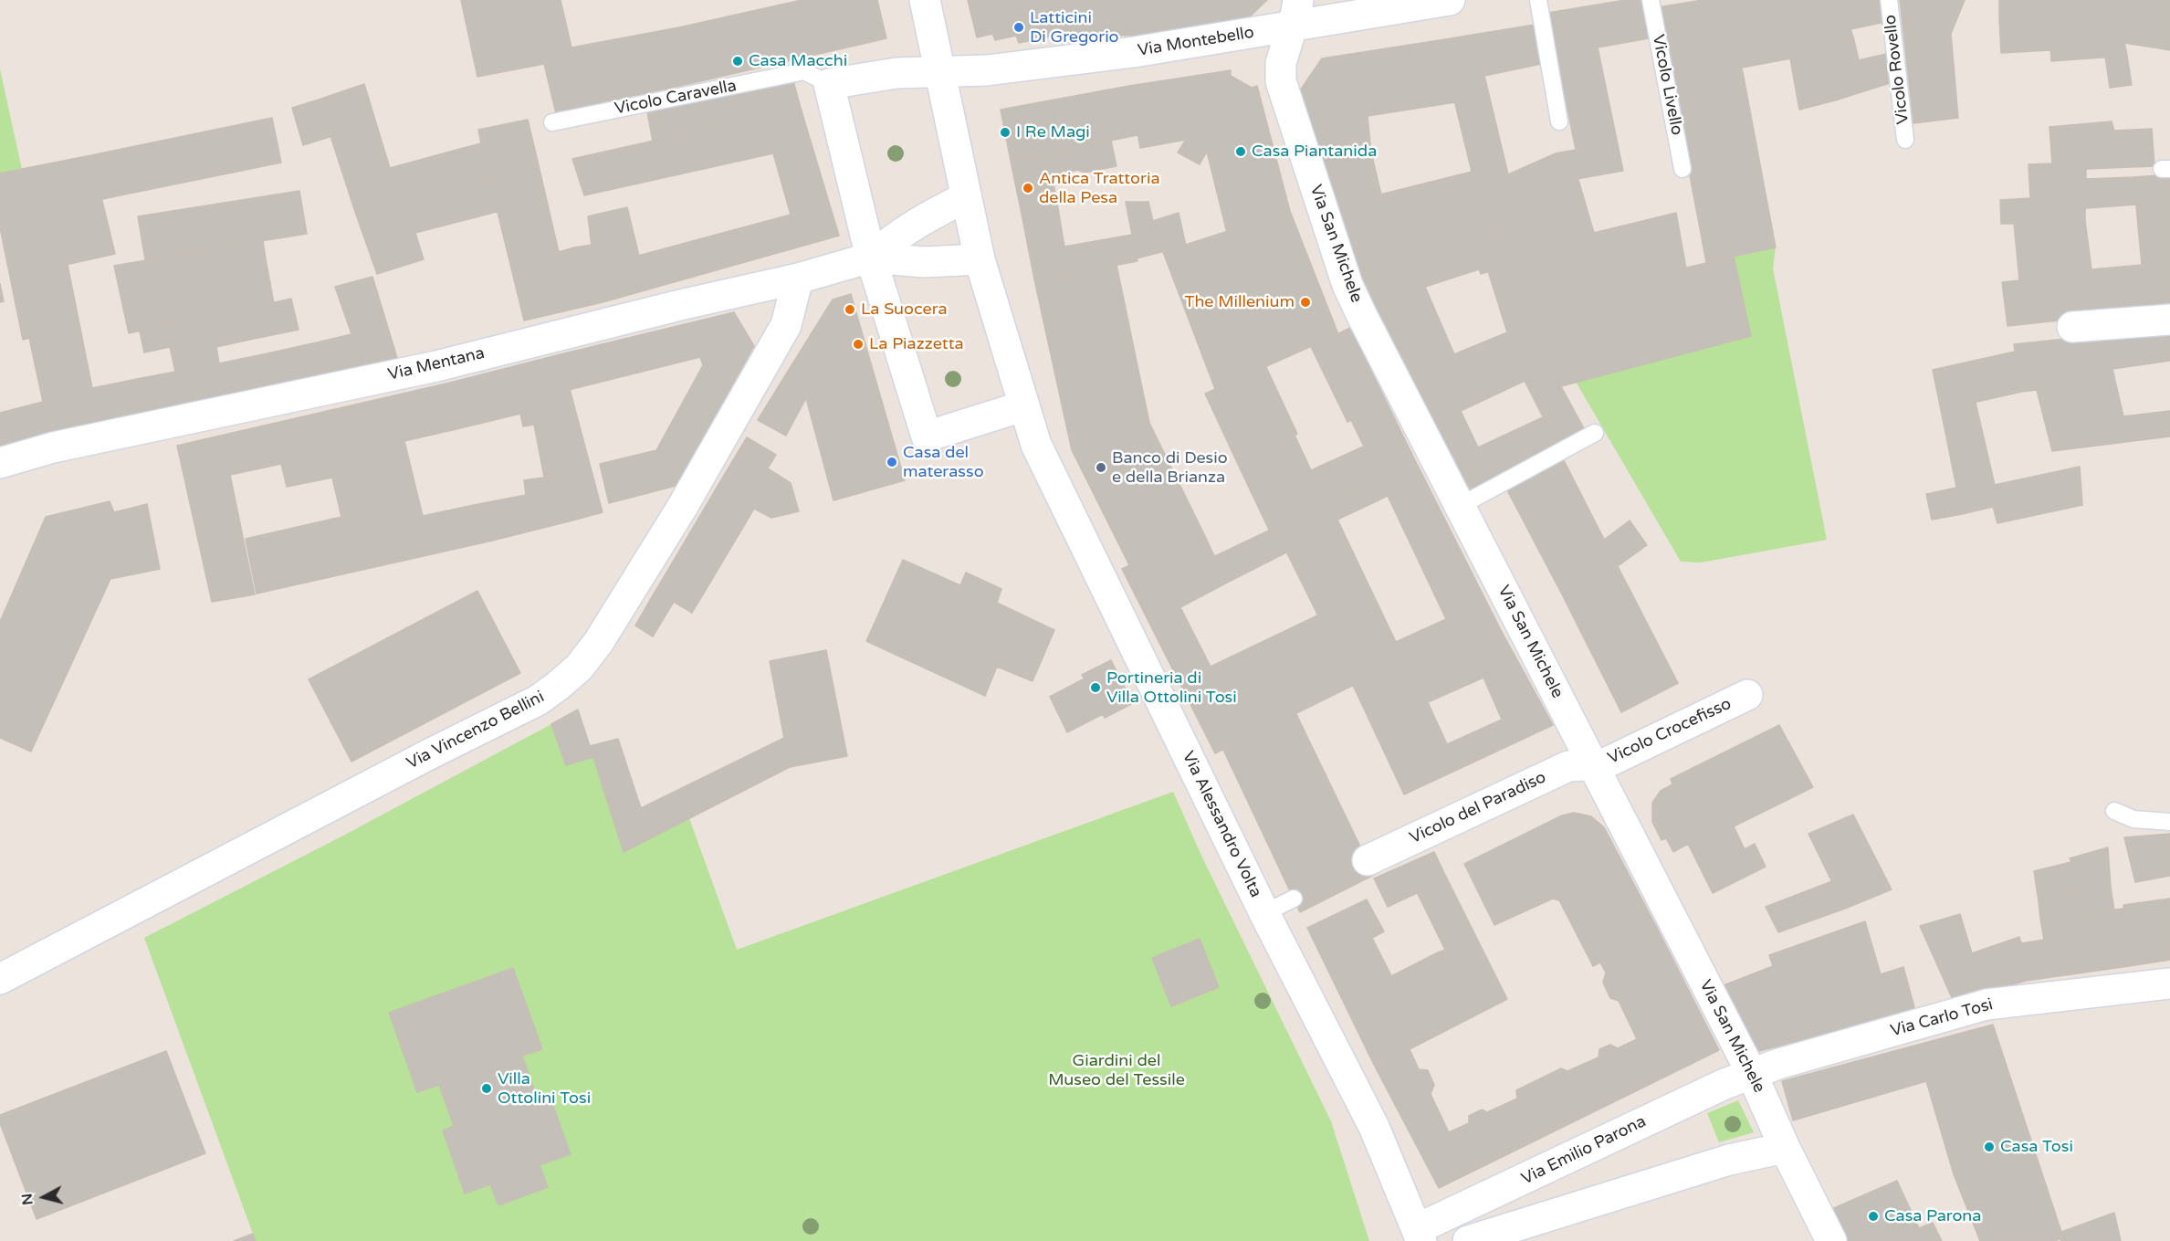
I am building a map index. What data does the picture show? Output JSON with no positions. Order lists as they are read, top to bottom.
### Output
{
  "streets": {
    "street": [
      "Via Montebello",
      "Via San Michele",
      "Via Mentana",
      "Via Vincenzo Bellini",
      "Vicolo Crocefisso",
      "Vicolo del Paradiso",
      "Via Alessandro Volta",
      "Via Carlo Tosi",
      "Via Emilio Parona"
    ],
    "lane": ["Vicolo Rovello", "Vicolo Livello", "Vicolo Caravella"]
  },
  "crossings": [
    ["Via Montebello", "Vicolo Caravella"],
    ["Via Montebello", "Via San Michele"],
    ["Via Montebello", "Via Alessandro Volta"],
    ["Via San Michele", "Vicolo Crocefisso"],
    ["Via San Michele", "Vicolo del Paradiso"],
    ["Via San Michele", "Via Carlo Tosi"],
    ["Via San Michele", "Via Emilio Parona"],
    ["Via Mentana", "Via Vincenzo Bellini"],
    ["Vicolo Crocefisso", "Vicolo del Paradiso"],
    ["Via Alessandro Volta", "Via Emilio Parona"],
    ["Via Carlo Tosi", "Via Emilio Parona"]
  ],
  "parks": ["Giardini del Museo del Tessile"],
  "places": [
    "Latticini Di Gregorio",
    "Casa Macchi",
    "I Re Magi",
    "Casa Piantanida",
    "Antica Trattoria della Pesa",
    "The Millenium",
    "La Suocera",
    "La Piazzetta",
    "Casa del materasso",
    "Banco di Desio e della Brianza",
    "Portineria di Villa Ottolini Tosi",
    "Villa Ottolini Tosi",
    "Casa Tosi",
    "Casa Parona"
  ],
  "north": "left"
}
